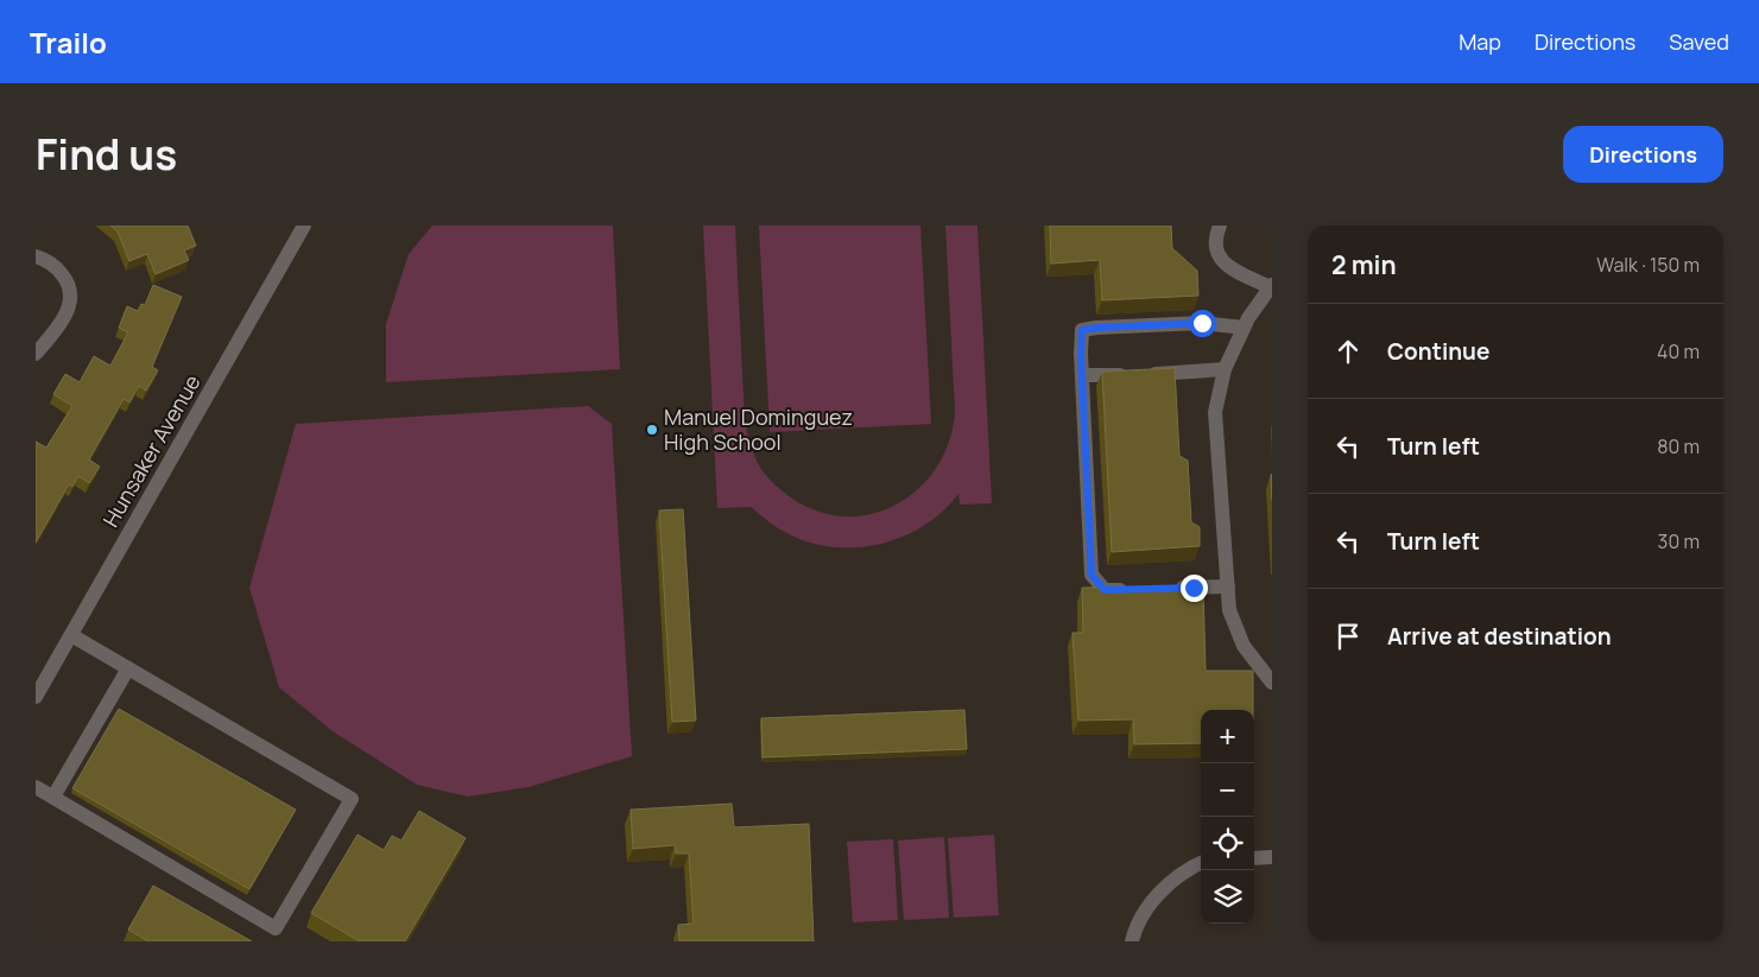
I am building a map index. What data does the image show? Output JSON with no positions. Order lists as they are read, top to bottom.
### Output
{
  "streets": {
    "street": ["Hunsaker Avenue"]
  },
  "places": ["Manuel Dominguez High School"],
  "page": {
    "header": "Trailo",
    "nav": ["Map", "Directions", "Saved"],
    "title": "Find us",
    "buttons": "Directions",
    "heading": ["2 min", "Walk · 150 m"],
    "list": [
      ["Continue", "40 m"],
      ["Turn left", "80 m"],
      ["Turn left", "30 m"],
      "Arrive at destination"
    ],
    "map_buttons": ["+", "−"]
  }
}
